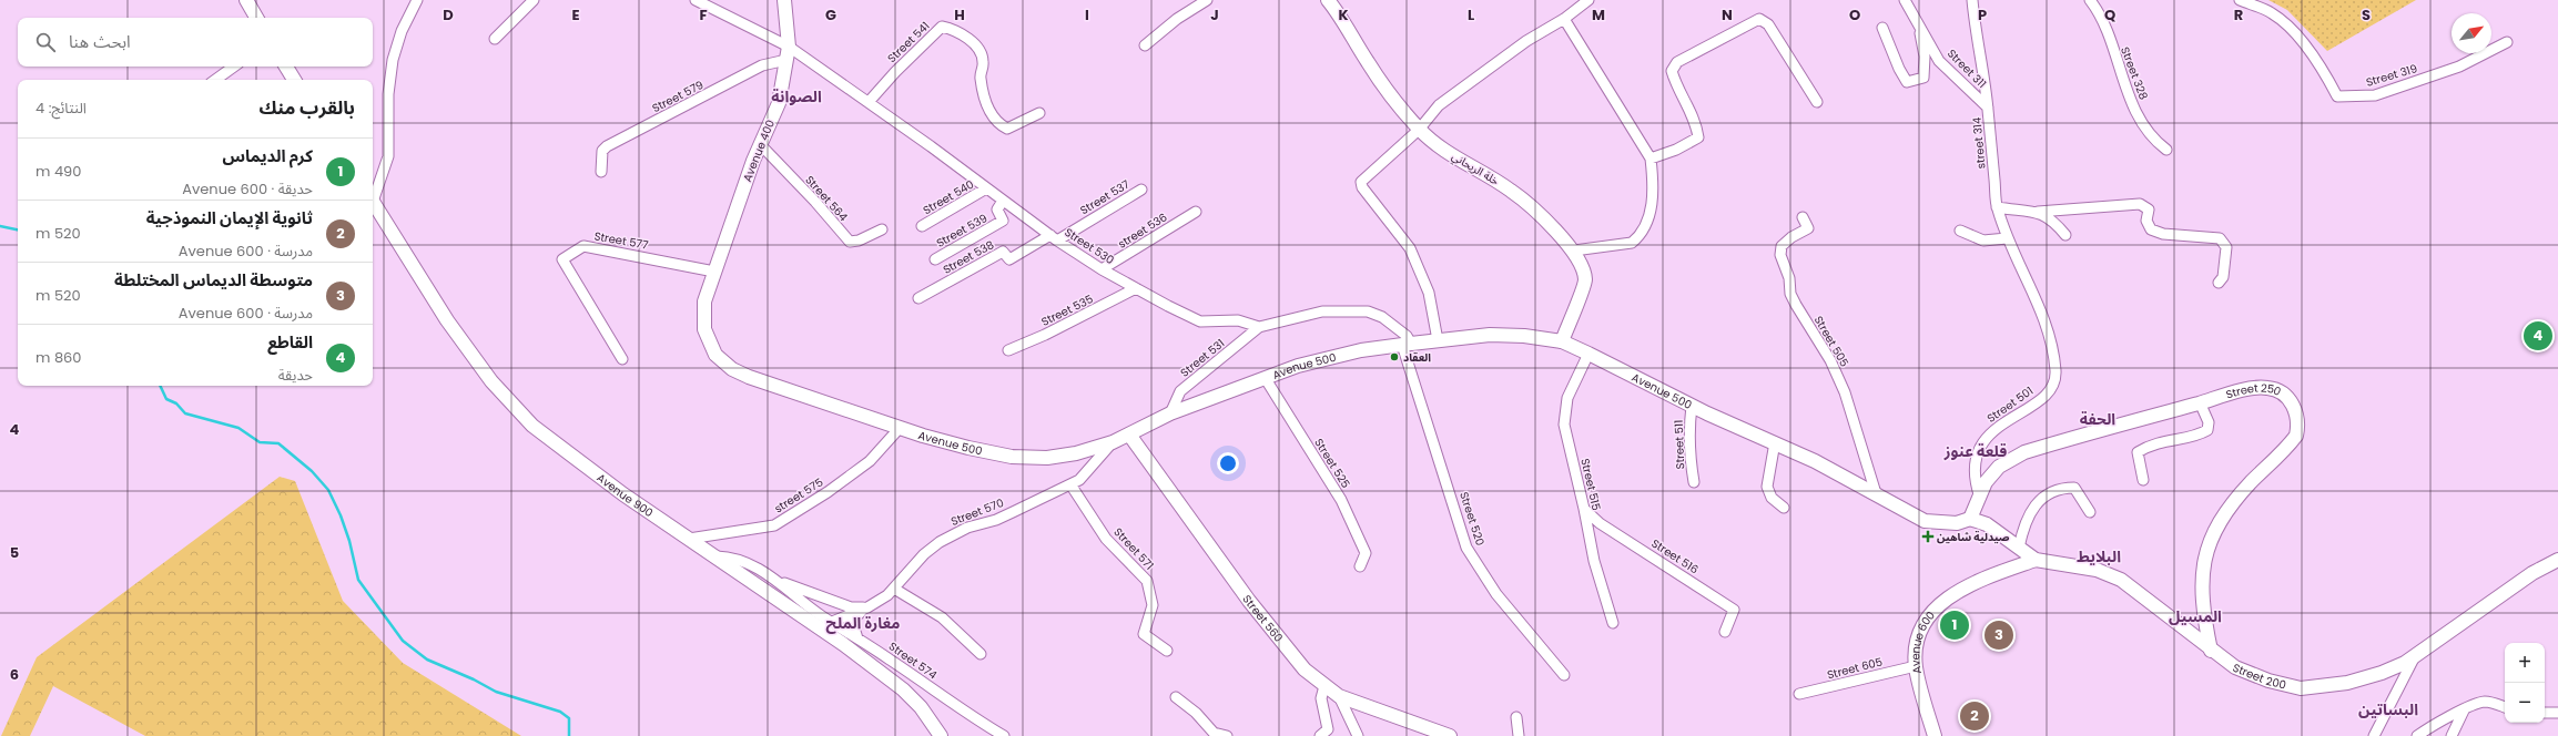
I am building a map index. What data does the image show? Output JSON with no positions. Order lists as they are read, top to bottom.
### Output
{
  "streets": {
    "main road": [
      "Avenue 400",
      "خلة الريحاني",
      "Avenue 500",
      "Street 250",
      "Avenue 900",
      "Street 560",
      "Avenue 600",
      "Street 200"
    ],
    "street": [
      "Street 541",
      "Street 311",
      "Street 328",
      "Street 319",
      "Street 579",
      "street 314",
      "Street 540",
      "Street 537",
      "Street 564",
      "Street 539",
      "street 536",
      "Street 577",
      "Street 530",
      "Street 538",
      "Street 535",
      "Street 505",
      "Street 531",
      "Street 501",
      "Street 511",
      "Street 525",
      "Street 515",
      "street 575",
      "Street 570",
      "Street 520",
      "Street 571",
      "Street 516",
      "Street 574",
      "Street 605"
    ]
  },
  "crossings": [
    ["Street 541", "Street 530"],
    ["Street 311", "street 314"],
    ["Street 579", "Avenue 400"],
    ["Street 579", "Street 530"],
    ["street 314", "Street 501"],
    ["Avenue 400", "Street 564"],
    ["Avenue 400", "Street 577"],
    ["Avenue 400", "Street 530"],
    ["Avenue 400", "Avenue 500"],
    ["خلة الريحاني", "Avenue 500"],
    ["Street 540", "Street 530"],
    ["Street 537", "Street 530"],
    ["Street 537", "Street 538"],
    ["Street 539", "Street 530"],
    ["street 536", "Street 530"],
    ["Street 577", "Avenue 500"],
    ["Street 530", "Street 538"],
    ["Street 530", "Street 535"],
    ["Street 530", "Street 531"],
    ["Street 505", "Avenue 500"],
    ["Street 531", "Avenue 500"],
    ["Avenue 500", "Street 250"],
    ["Avenue 500", "Street 511"],
    ["Avenue 500", "Street 525"],
    ["Avenue 500", "Street 515"],
    ["Avenue 500", "street 575"],
    ["Avenue 500", "Street 570"],
    ["Avenue 500", "Street 520"],
    ["Avenue 500", "Street 560"],
    ["Avenue 500", "Street 200"],
    ["Street 250", "Street 501"],
    ["Street 250", "Street 200"],
    ["Street 515", "Street 516"],
    ["Avenue 900", "street 575"],
    ["Avenue 900", "Street 574"],
    ["Street 570", "Street 571"],
    ["Street 570", "Street 574"],
    ["Avenue 600", "Street 605"],
    ["Avenue 600", "Street 200"]
  ],
  "districts": [
    "الصوانة",
    "الحفة",
    "قلعة عنوز",
    "البلايط",
    "المسيل",
    "مغارة الملح",
    "البساتين"
  ],
  "places": {
    "other": ["العقاد"],
    "health": ["صيدلية شاهين"]
  },
  "north": "top right",
  "page": {
    "search": "ابحث هنا",
    "heading": ["بالقرب منك", "النتائج: 4"],
    "list": [
      {
        "mark": "1",
        "name": "كرم الديماس",
        "note": "حديقة · Avenue 600",
        "value": "490 m"
      },
      {
        "mark": "2",
        "name": "ثانوية الإيمان النموذجية",
        "note": "مدرسة · Avenue 600",
        "value": "520 m"
      },
      {
        "mark": "3",
        "name": "متوسطة الديماس المختلطة",
        "note": "مدرسة · Avenue 600",
        "value": "520 m"
      },
      {
        "mark": "4",
        "name": "القاطع",
        "note": "حديقة",
        "value": "860 m"
      }
    ],
    "pins": [
      "4",
      "1",
      "3",
      "2"
    ],
    "map_buttons": ["+", "−"]
  },
  "grid": {
    "columns": [
      "D",
      "E",
      "F",
      "G",
      "H",
      "I",
      "J",
      "K",
      "L",
      "M",
      "N",
      "O",
      "P",
      "Q",
      "R",
      "S"
    ],
    "rows": ["4", "5", "6"]
  }
}
